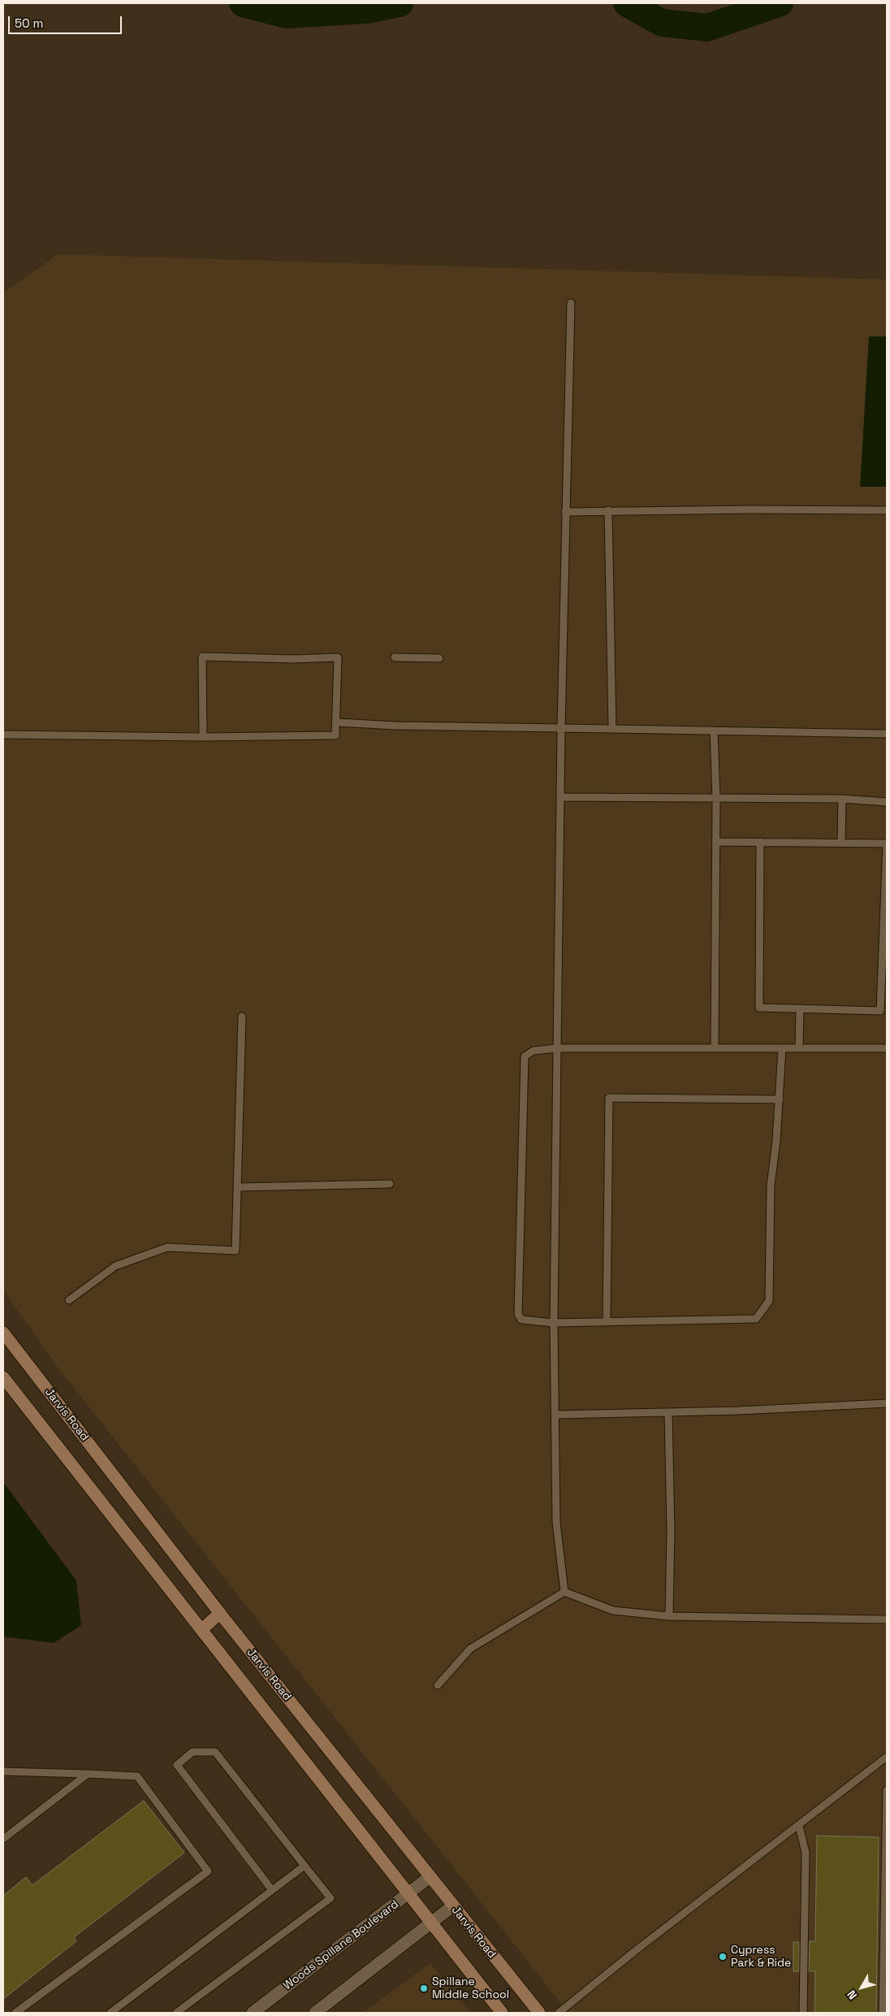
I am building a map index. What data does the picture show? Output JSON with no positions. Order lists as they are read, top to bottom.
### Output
{
  "streets": {
    "street": ["Jarvis Road", "Woods Spillane Boulevard"]
  },
  "crossings": [
    ["Jarvis Road", "Woods Spillane Boulevard"]
  ],
  "places": ["Cypress Park & Ride", "Spillane Middle School"],
  "scale_bar": "50 m",
  "north": "bottom left"
}
